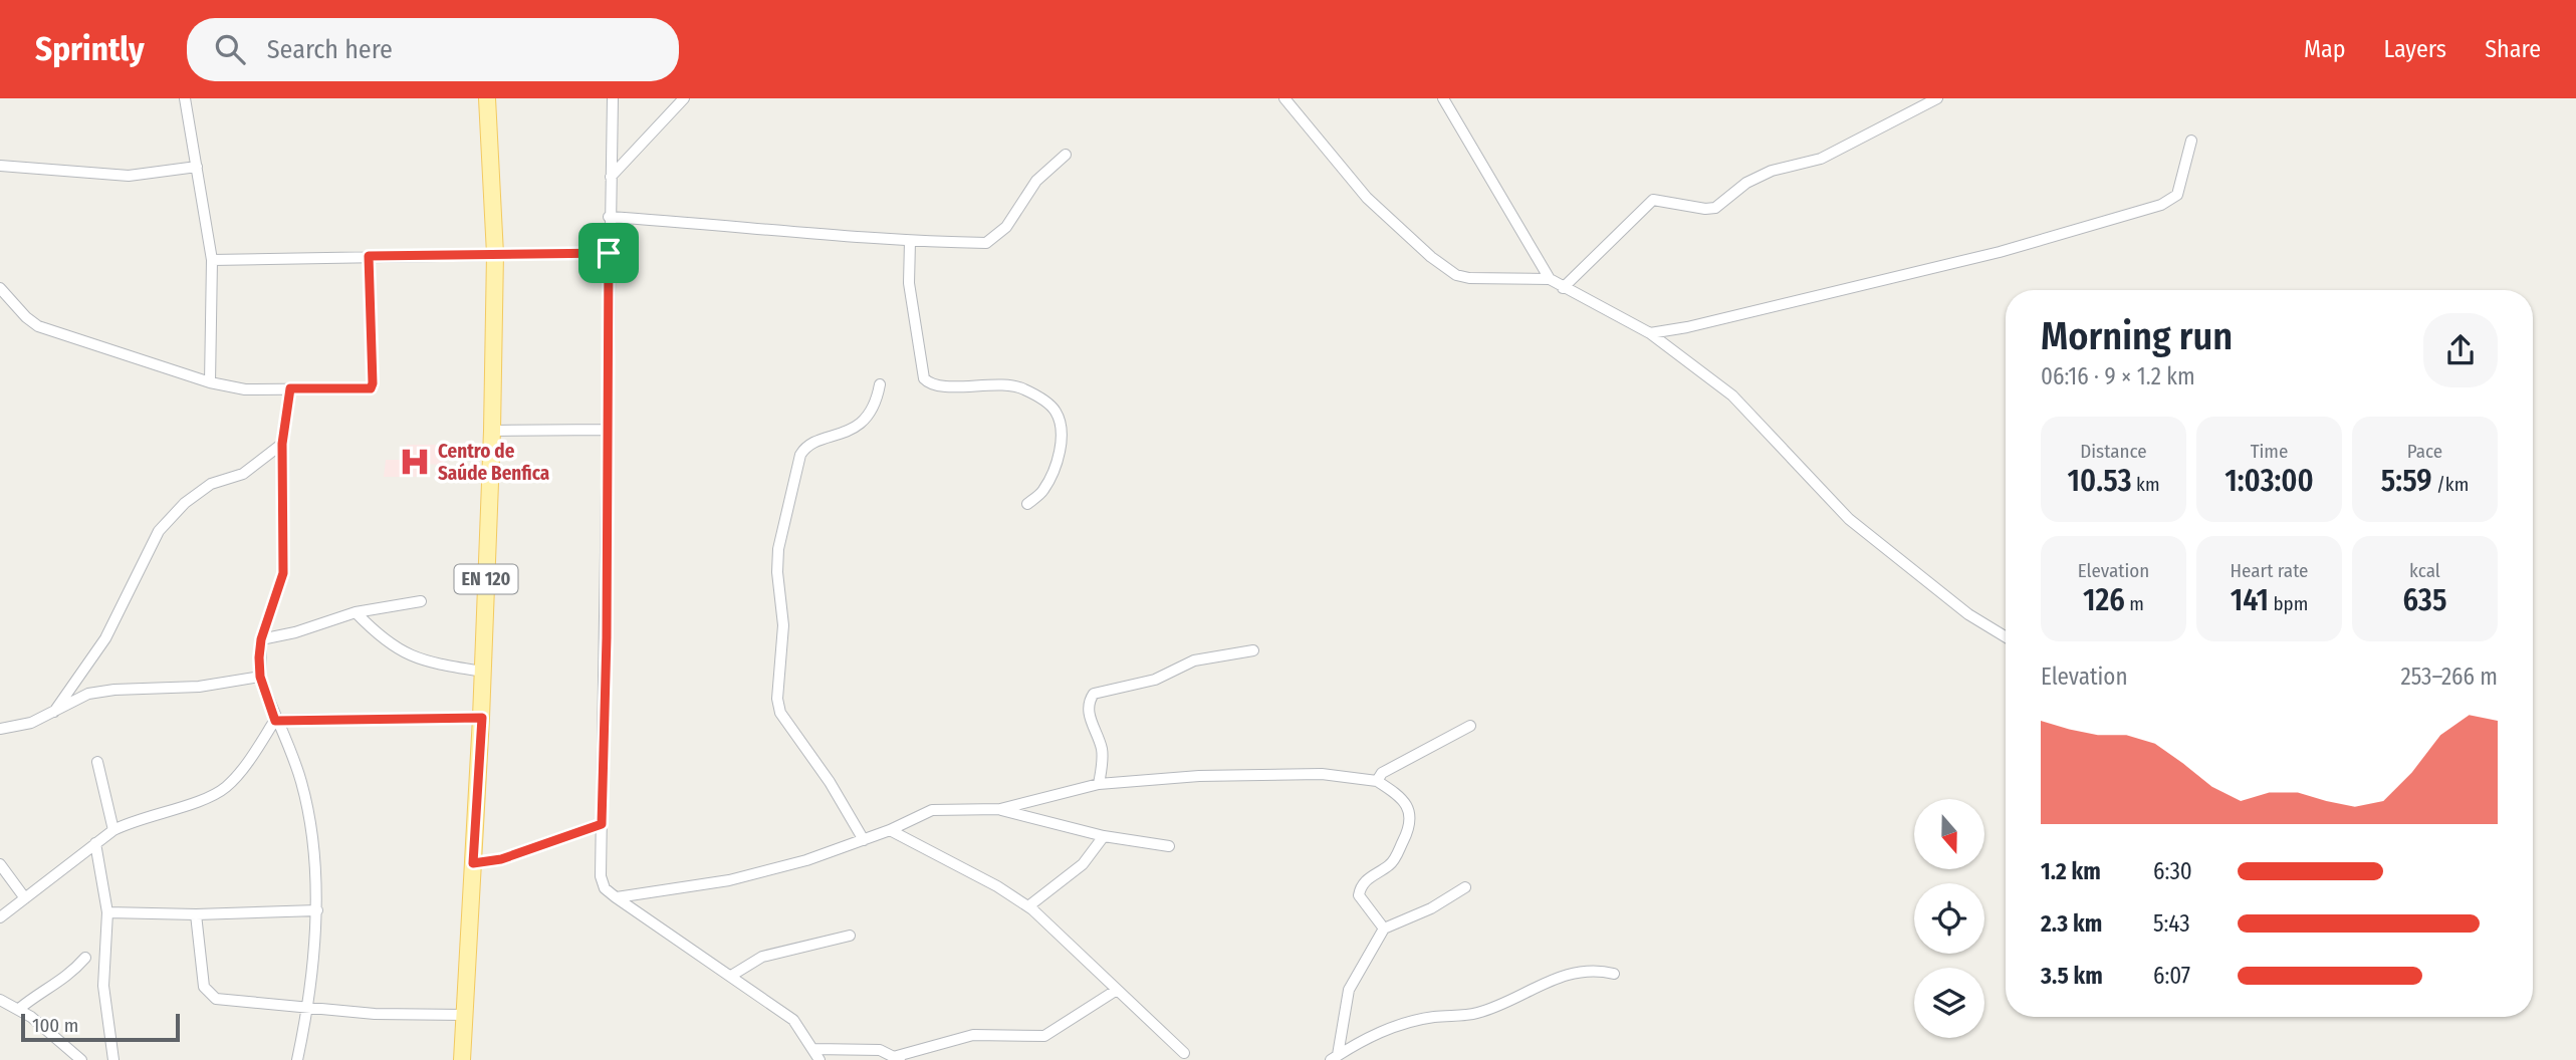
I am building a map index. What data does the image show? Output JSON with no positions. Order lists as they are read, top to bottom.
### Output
{
  "streets": {
    "main road": ["EN 120"]
  },
  "places": {
    "hospital": ["Centro de Saúde Benfica"]
  },
  "scale_bar": "100 m",
  "north": "bottom",
  "page": {
    "header": "Sprintly",
    "search": "Search here",
    "nav": ["Map", "Layers", "Share"],
    "heading": ["Morning run", "06:16 · 9 × 1.2 km"],
    "stats": [
      ["Distance", "10.53 km"],
      ["Time", "1:03:00"],
      ["Pace", "5:59 /km"],
      ["Elevation", "126 m"],
      ["Heart rate", "141 bpm"],
      ["kcal", "635"]
    ],
    "chart": ["Elevation", "253–266 m"],
    "list": [
      {
        "name": "1.2 km",
        "note": "6:30"
      },
      {
        "name": "2.3 km",
        "note": "5:43"
      },
      {
        "name": "3.5 km",
        "note": "6:07"
      }
    ],
    "scale": "100 m"
  }
}
